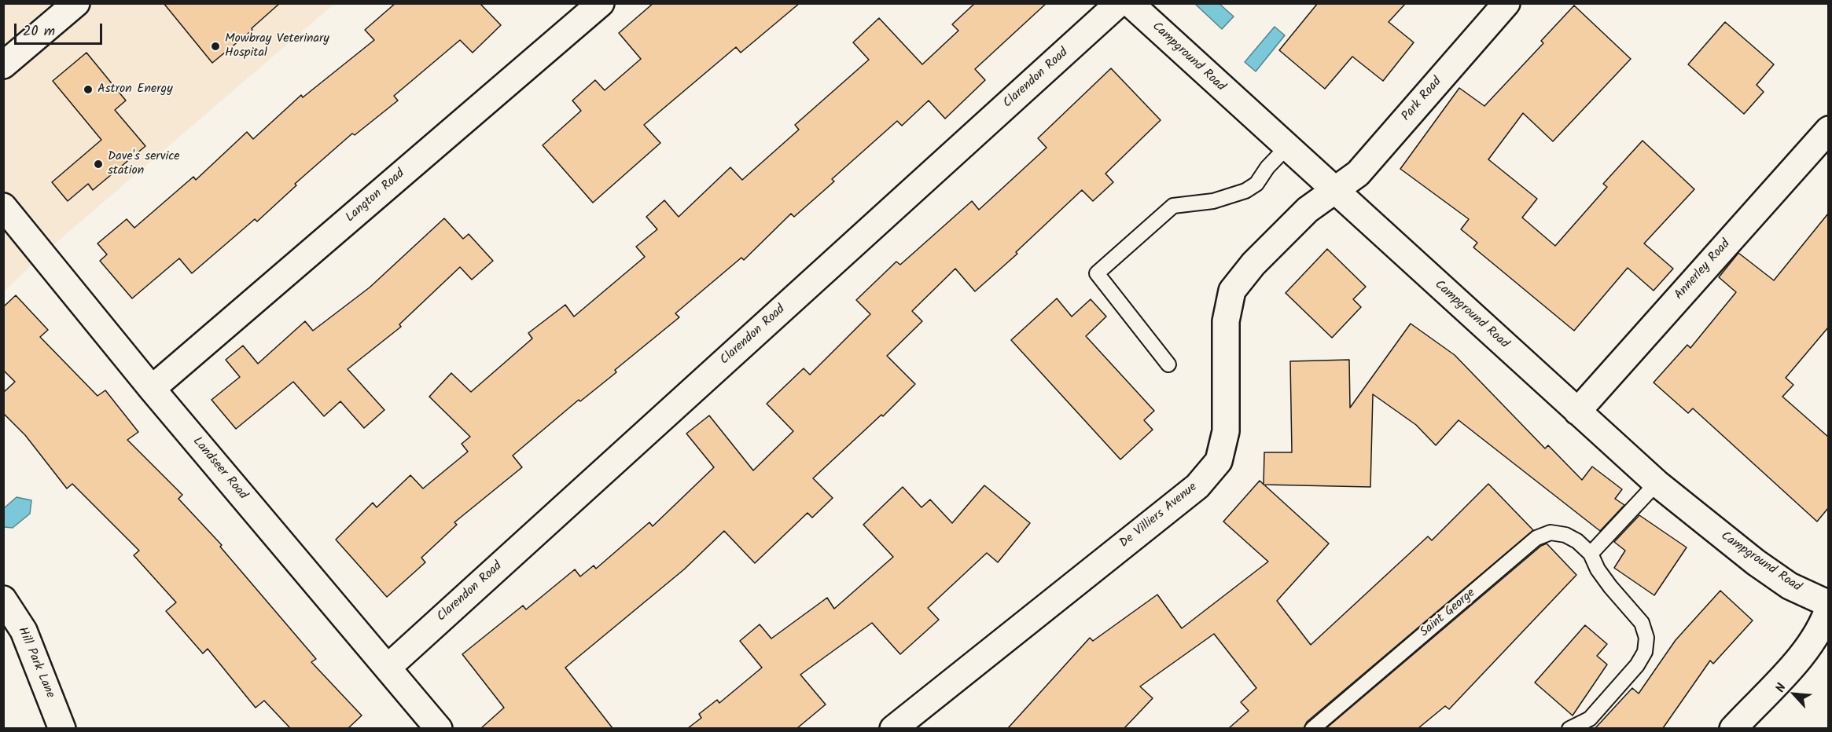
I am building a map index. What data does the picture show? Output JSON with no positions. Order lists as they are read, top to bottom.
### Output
{
  "streets": {
    "street": [
      "Campground Road",
      "Clarendon Road",
      "Park Road",
      "Langton Road",
      "Annerley Road",
      "Landseer Road",
      "De Villiers Avenue",
      "Hill Park Lane"
    ],
    "lane": ["Saint George"]
  },
  "crossings": [
    ["Campground Road", "Park Road"],
    ["Campground Road", "Annerley Road"],
    ["Campground Road", "De Villiers Avenue"],
    ["Clarendon Road", "Landseer Road"],
    ["Park Road", "De Villiers Avenue"],
    ["Langton Road", "Landseer Road"]
  ],
  "places": ["Mowbray Veterinary Hospital", "Astron Energy", "Dave's service station"],
  "scale_bar": "20 m",
  "north": "top left"
}
